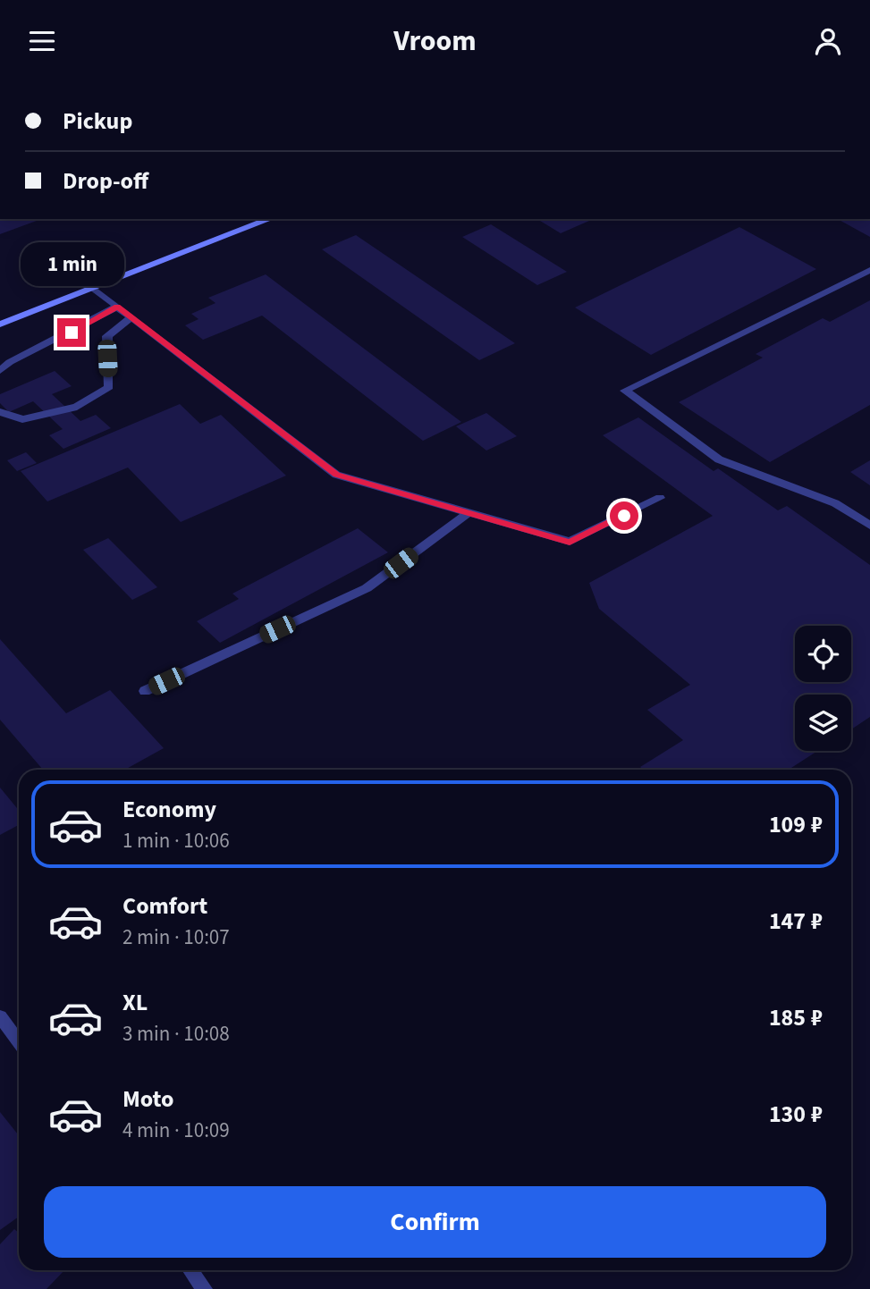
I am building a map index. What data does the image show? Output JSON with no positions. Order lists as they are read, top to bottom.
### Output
{
  "page": {
    "header": "Vroom",
    "banner": ["Pickup", "Drop-off"],
    "bubble": "1 min",
    "list": [
      {
        "name": "Economy",
        "note": "1 min · 10:06",
        "value": "109 ₽"
      },
      {
        "name": "Comfort",
        "note": "2 min · 10:07",
        "value": "147 ₽"
      },
      {
        "name": "XL",
        "note": "3 min · 10:08",
        "value": "185 ₽"
      },
      {
        "name": "Moto",
        "note": "4 min · 10:09",
        "value": "130 ₽"
      }
    ],
    "buttons": "Confirm"
  }
}
